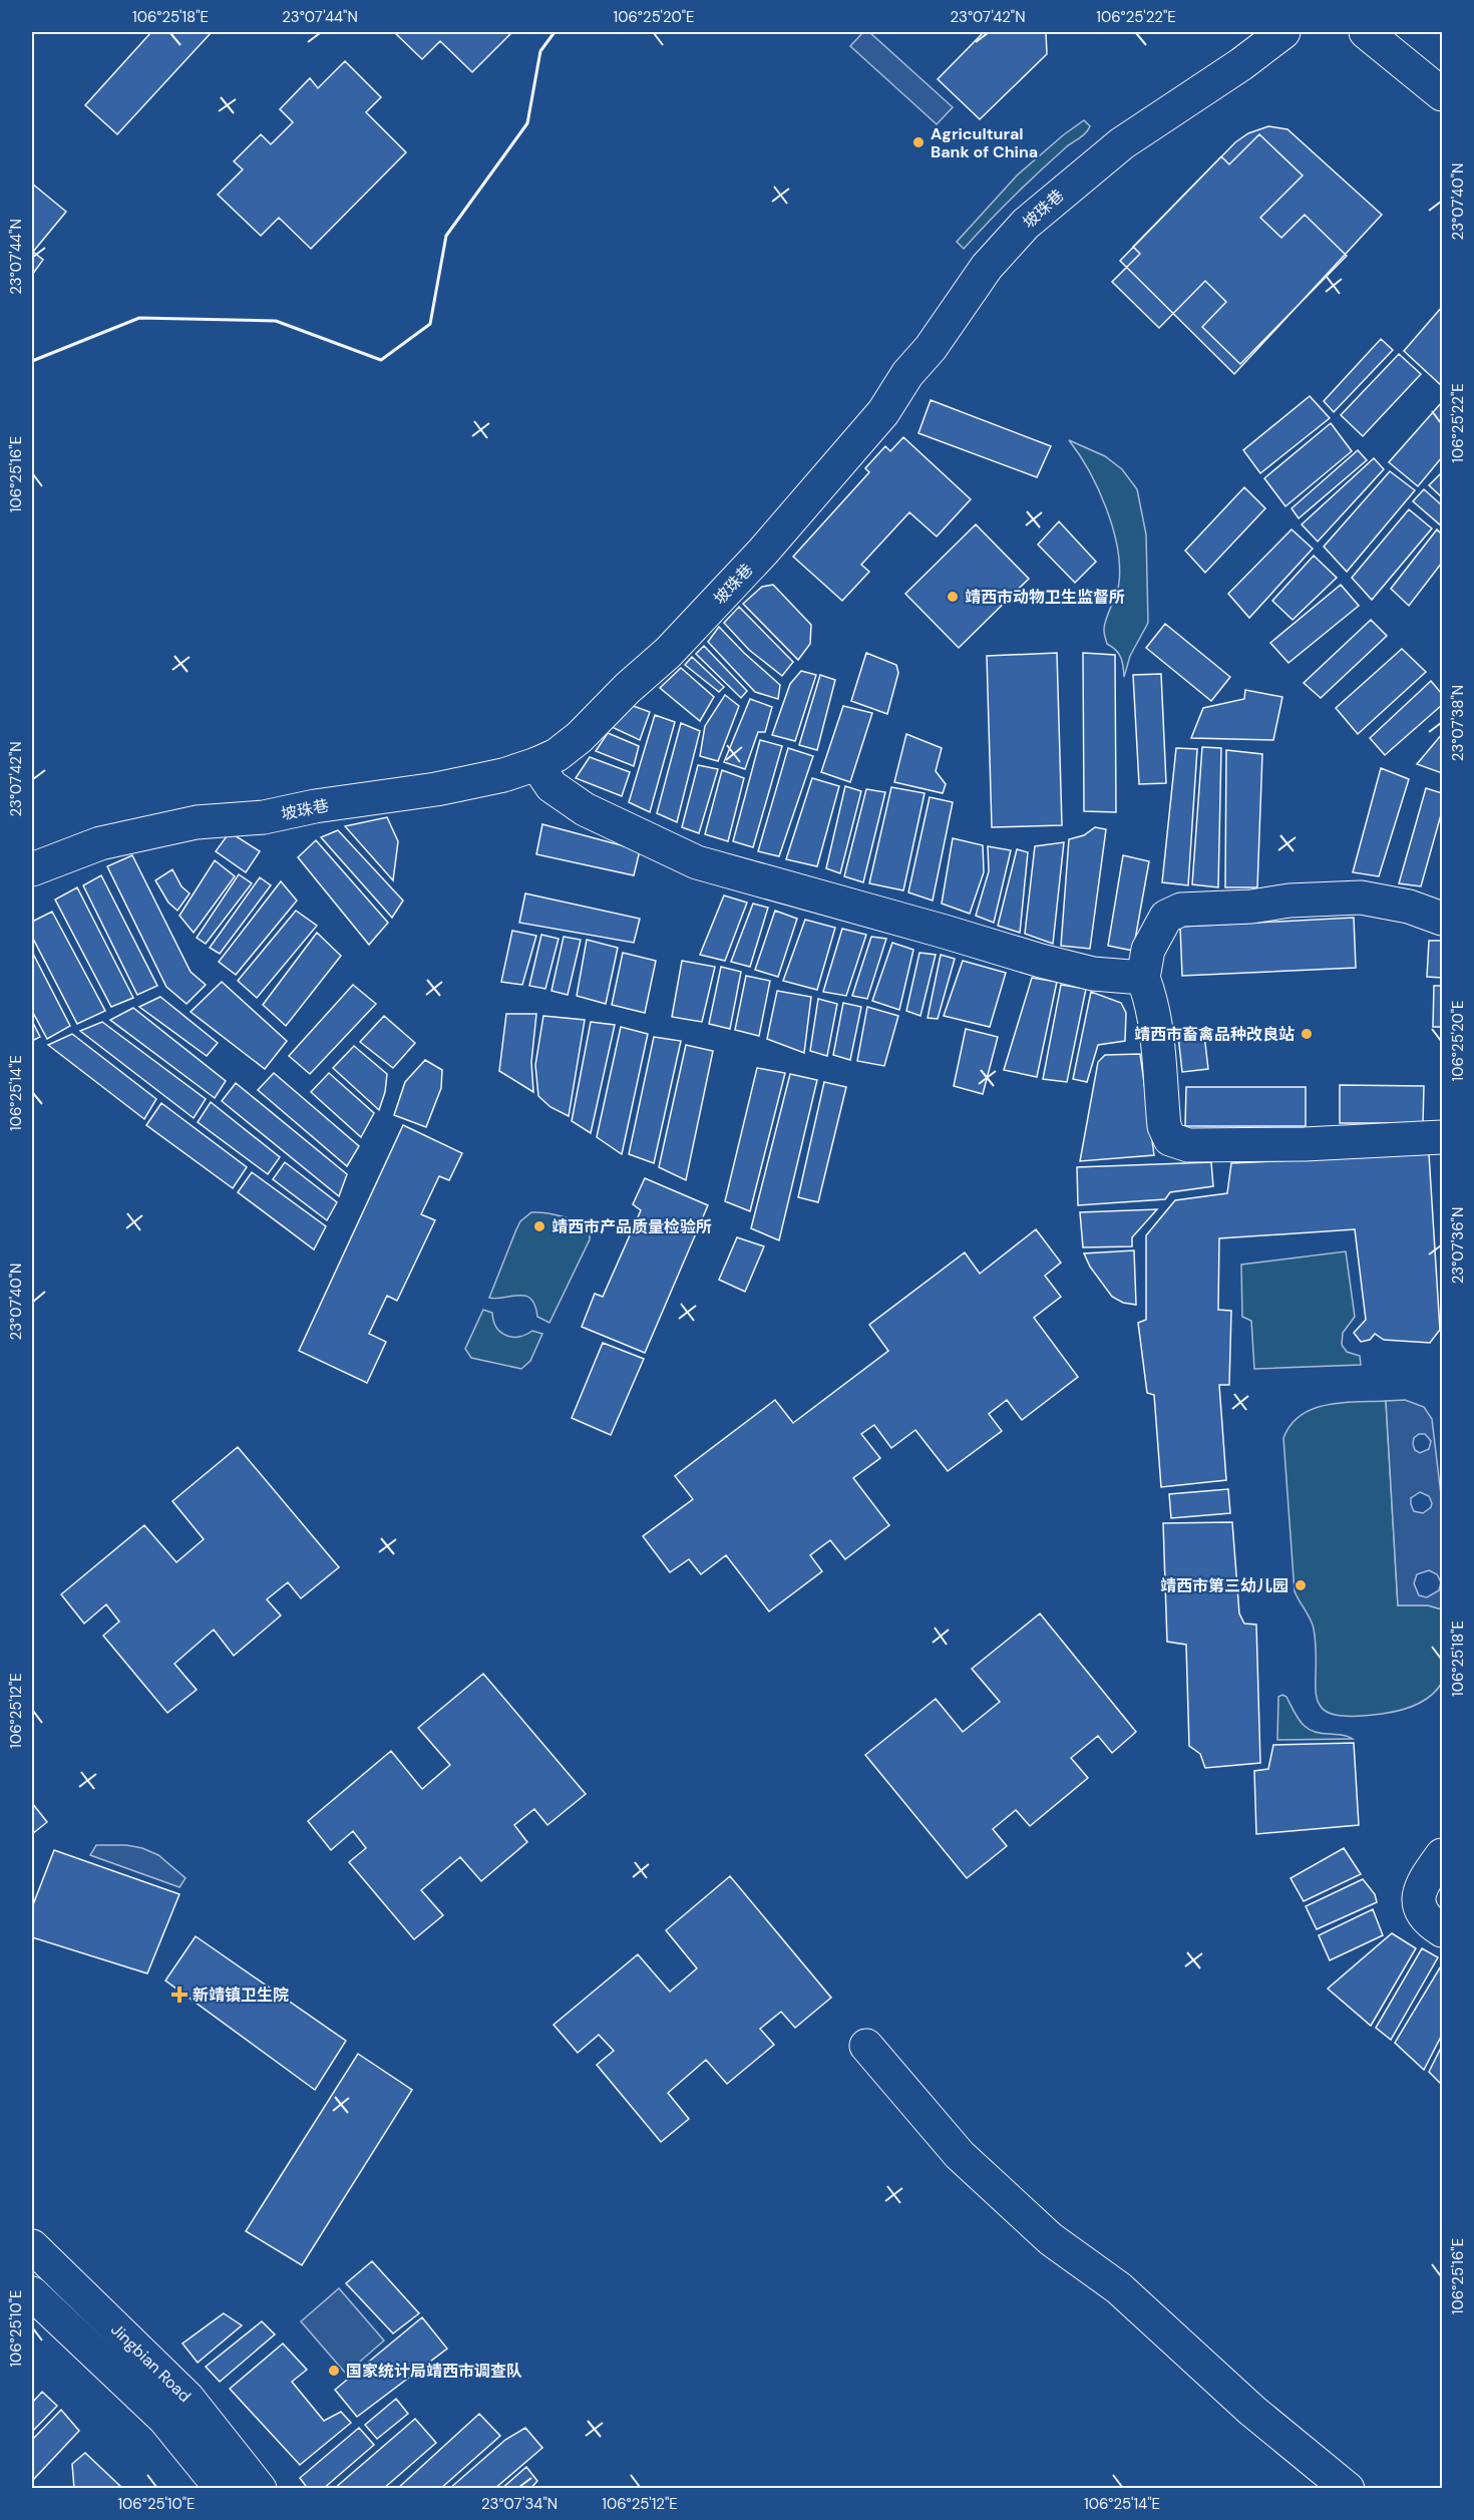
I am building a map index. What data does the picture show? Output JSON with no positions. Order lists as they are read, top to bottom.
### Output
{
  "streets": {
    "street": ["坡珠巷", "Jingbian Road"]
  },
  "places": {
    "other": [
      "Agricultural Bank of China",
      "靖西市动物卫生监督所",
      "靖西市畜禽品种改良站",
      "靖西市产品质量检验所",
      "靖西市第三幼儿园",
      "国家统计局靖西市调查队"
    ],
    "health": ["新靖镇卫生院"]
  },
  "coordinates": [
    "106°25'18\"E",
    "23°07'44\"N",
    "106°25'20\"E",
    "23°07'42\"N",
    "106°25'22\"E",
    "23°07'40\"N",
    "106°25'16\"E",
    "23°07'38\"N",
    "106°25'14\"E",
    "23°07'36\"N",
    "106°25'12\"E",
    "106°25'10\"E",
    "23°07'34\"N"
  ]
}
